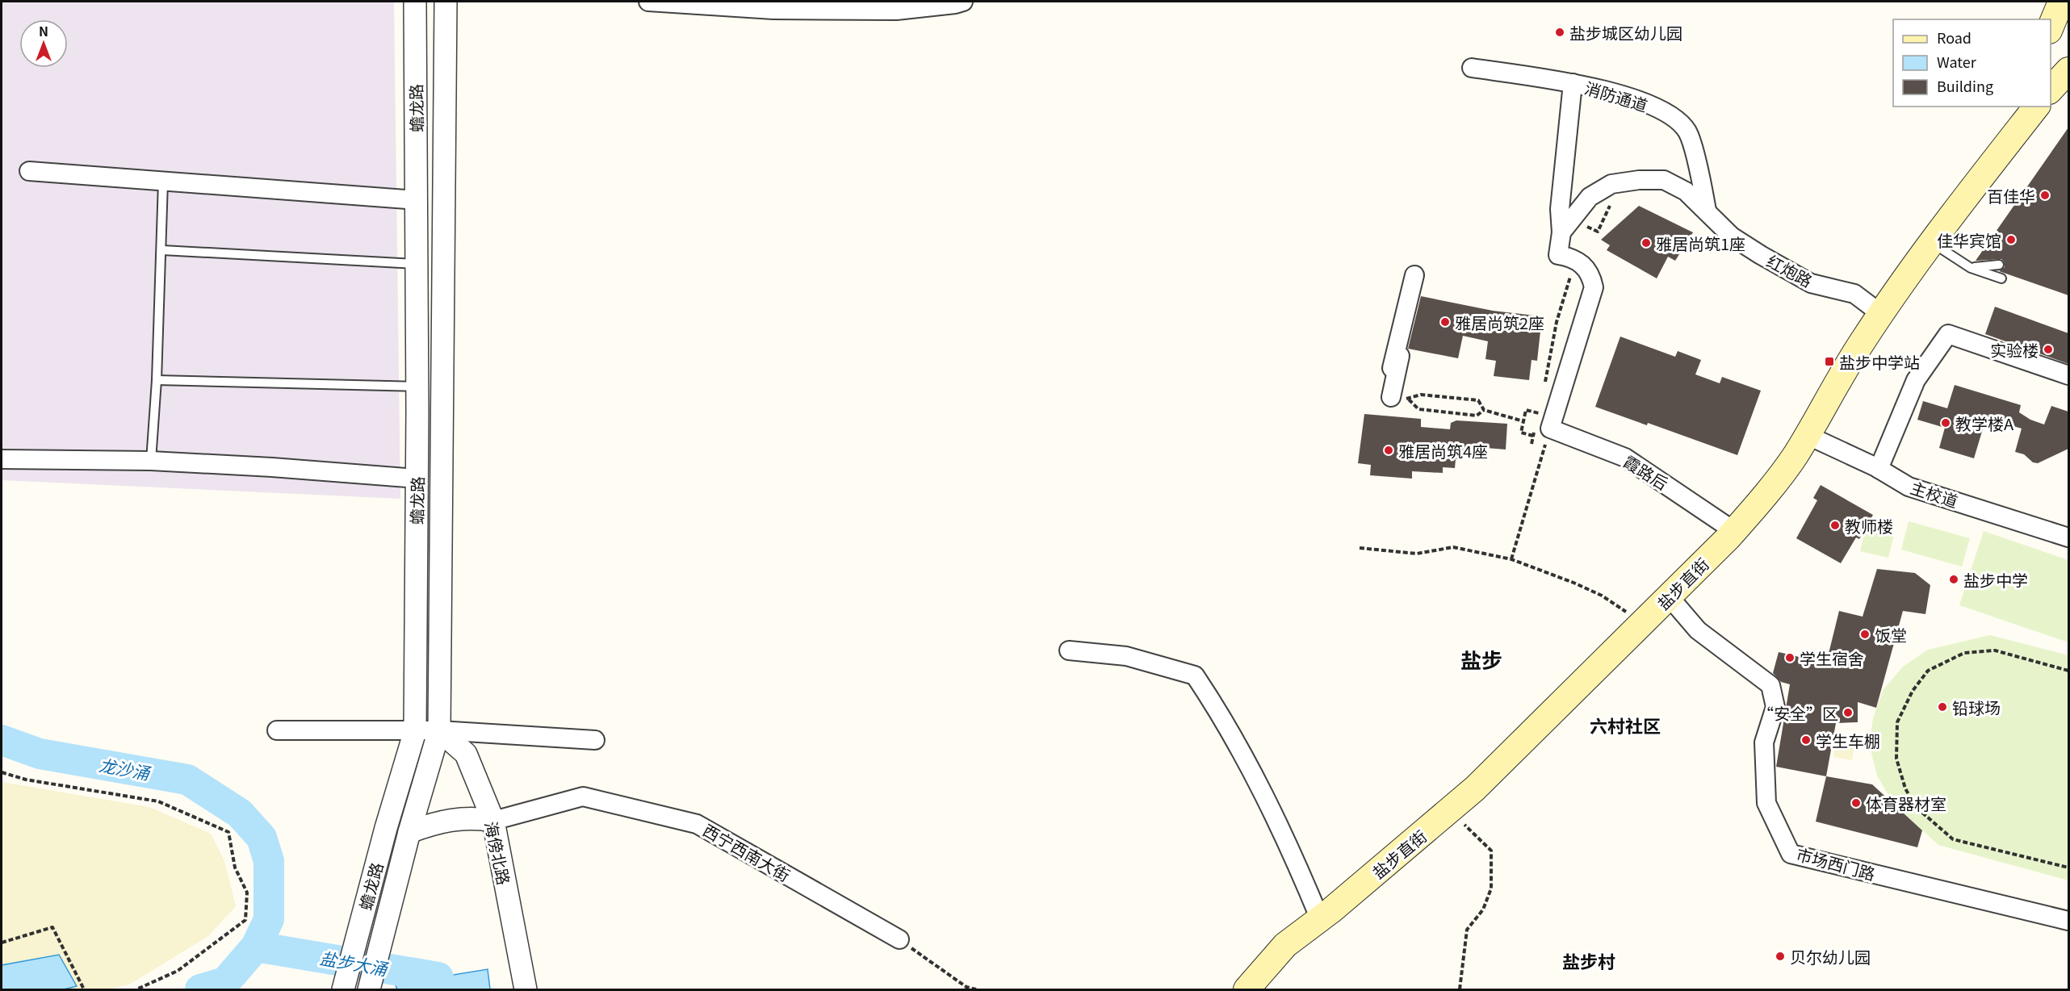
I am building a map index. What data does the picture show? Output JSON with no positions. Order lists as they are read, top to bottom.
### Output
{
  "streets": {
    "main road": ["盐步直街"],
    "street": [
      "消防通道",
      "蟾龙路",
      "红炮路",
      "霞路后",
      "主校道",
      "西宁西南大街",
      "海傍北路",
      "市场西门路"
    ]
  },
  "crossings": [
    ["消防通道", "红炮路"],
    ["蟾龙路", "海傍北路"],
    ["红炮路", "盐步直街"],
    ["霞路后", "盐步直街"],
    ["主校道", "盐步直街"],
    ["盐步直街", "市场西门路"],
    ["西宁西南大街", "海傍北路"]
  ],
  "districts": ["盐步", "六村社区", "盐步村"],
  "water": ["龙沙涌", "盐步大涌"],
  "places": {
    "other": [
      "盐步城区幼儿园",
      "百佳华",
      "佳华宾馆",
      "雅居尚筑1座",
      "雅居尚筑2座",
      "实验楼",
      "教学楼A",
      "雅居尚筑4座",
      "教师楼",
      "盐步中学",
      "饭堂",
      "学生宿舍",
      "铅球场",
      "“安全”区",
      "学生车棚",
      "体育器材室",
      "贝尔幼儿园"
    ],
    "transit": ["盐步中学站"]
  },
  "legend": ["Road", "Water", "Building"],
  "north": "top"
}
